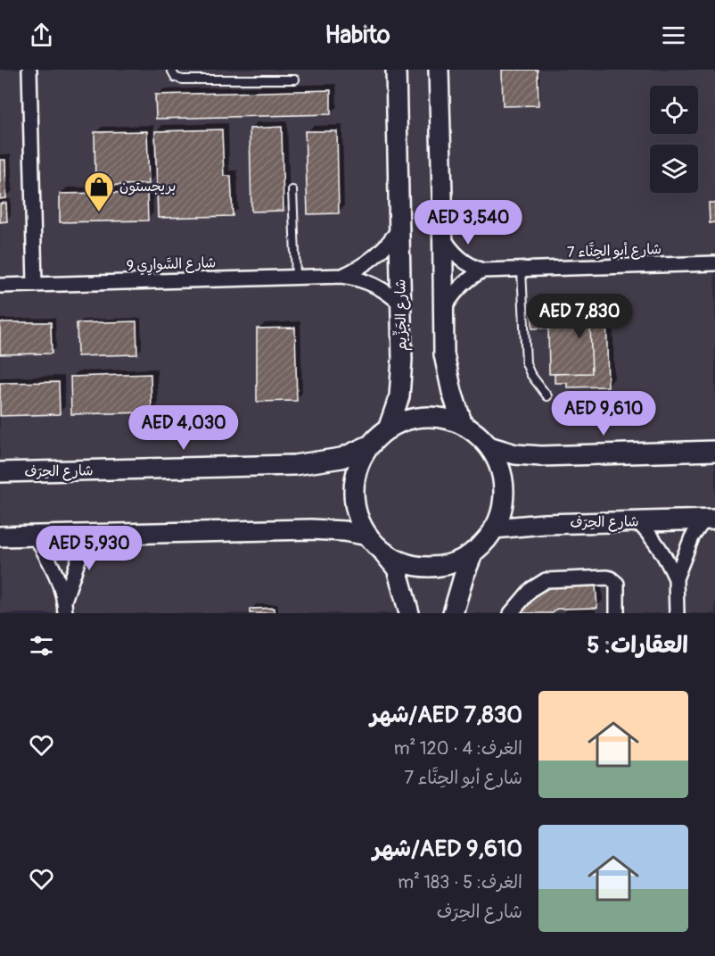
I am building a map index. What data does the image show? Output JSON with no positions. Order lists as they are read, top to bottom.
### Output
{
  "streets": {
    "street": [
      "شارع أبو الحِنَّاء 7",
      "شارع السَّوارِي 9",
      "شارع الجَزِّيم",
      "شارع الحِرَف"
    ]
  },
  "crossings": [
    ["شارع السَّوارِي 9", "شارع الجَزِّيم"],
    ["شارع الجَزِّيم", "شارع الحِرَف"]
  ],
  "places": {
    "shop": ["بريجستون"]
  },
  "page": {
    "header": "Habito",
    "price": [
      "AED 3,540",
      "AED 7,830",
      "AED 9,610",
      "AED 4,030",
      "AED 5,930"
    ],
    "heading": "العقارات: 5",
    "list": [
      {
        "name": "AED 7,830/شهر",
        "note": "الغرف: 4 · 120 m² · شارع أبو الحِنَّاء 7"
      },
      {
        "name": "AED 9,610/شهر",
        "note": "الغرف: 5 · 183 m² · شارع الحِرَف"
      }
    ]
  }
}
